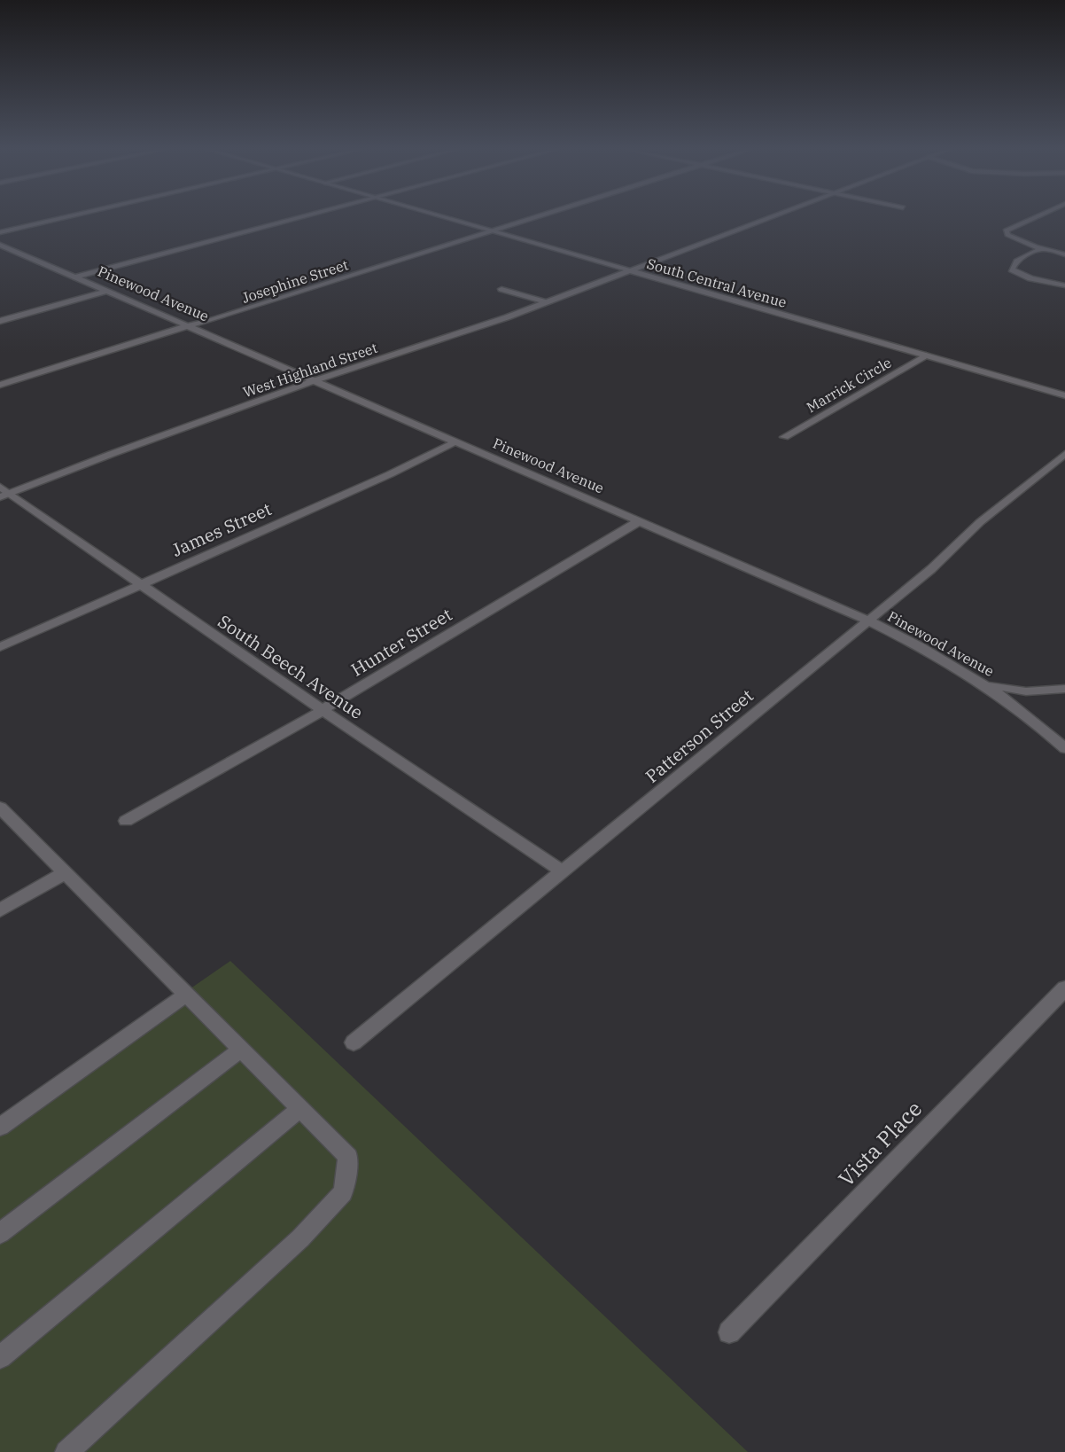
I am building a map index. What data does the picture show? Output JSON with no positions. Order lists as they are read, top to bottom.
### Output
{
  "streets": {
    "street": [
      "Josephine Street",
      "South Central Avenue",
      "Pinewood Avenue",
      "West Highland Street",
      "Marrick Circle",
      "James Street",
      "Hunter Street",
      "South Beech Avenue",
      "Patterson Street",
      "Vista Place"
    ]
  },
  "crossings": [
    ["Josephine Street", "South Central Avenue"],
    ["Josephine Street", "Pinewood Avenue"],
    ["South Central Avenue", "West Highland Street"],
    ["South Central Avenue", "Marrick Circle"],
    ["Pinewood Avenue", "West Highland Street"],
    ["Pinewood Avenue", "James Street"],
    ["Pinewood Avenue", "Hunter Street"],
    ["Pinewood Avenue", "Patterson Street"],
    ["West Highland Street", "South Beech Avenue"],
    ["James Street", "South Beech Avenue"],
    ["Hunter Street", "South Beech Avenue"],
    ["South Beech Avenue", "Patterson Street"]
  ]
}
